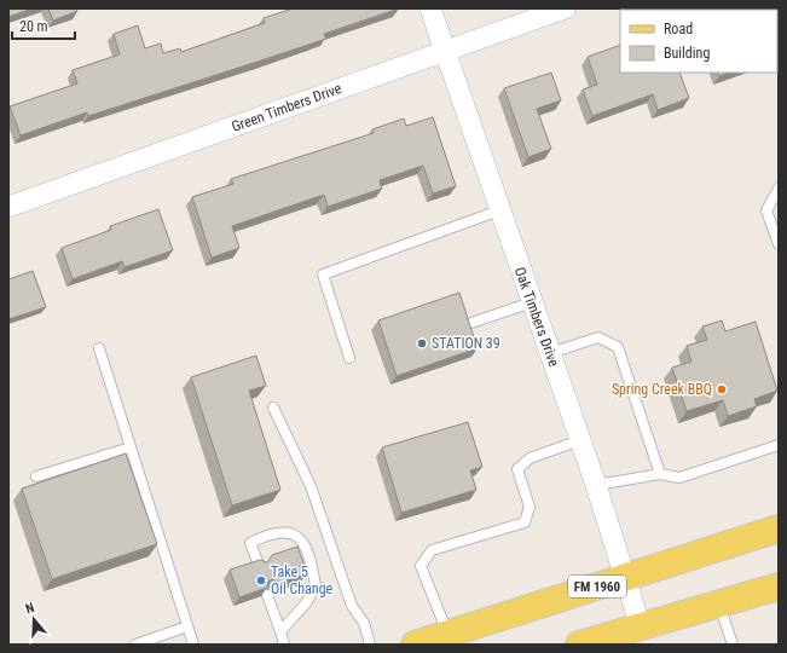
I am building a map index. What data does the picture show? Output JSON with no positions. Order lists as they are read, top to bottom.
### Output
{
  "streets": {
    "main road": ["FM 1960"],
    "street": ["Green Timbers Drive", "Oak Timbers Drive"]
  },
  "crossings": [
    ["Green Timbers Drive", "Oak Timbers Drive"],
    ["Oak Timbers Drive", "FM 1960"]
  ],
  "places": ["STATION 39", "Spring Creek BBQ", "Take 5 Oil Change"],
  "legend": ["Road", "Building"],
  "scale_bar": "20 m",
  "north": "top"
}
